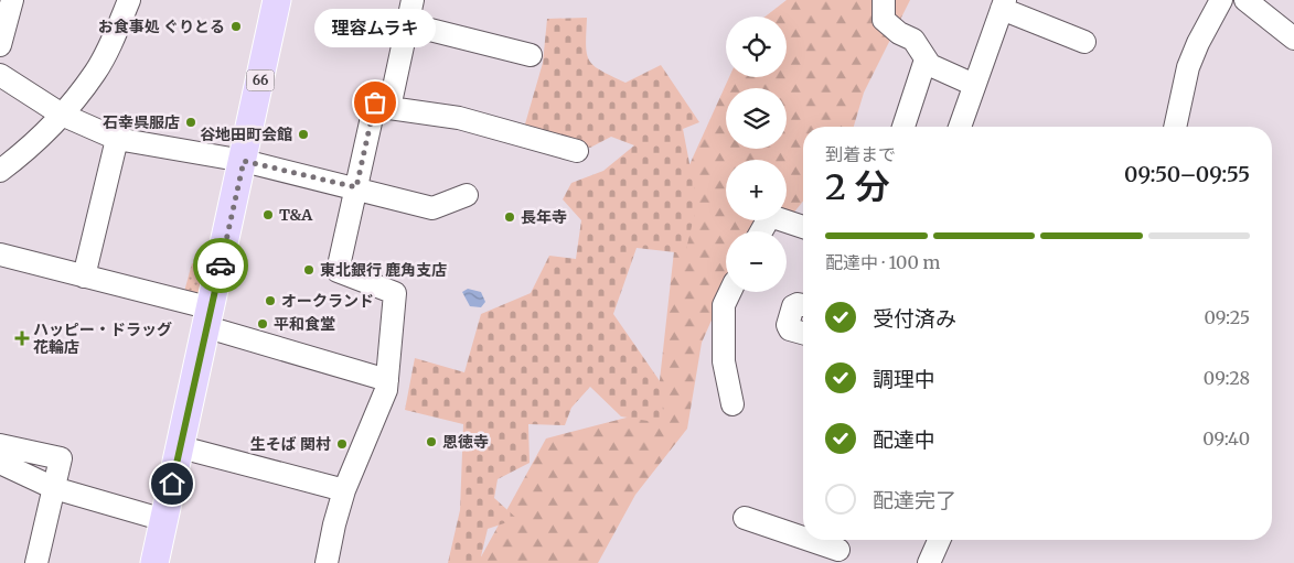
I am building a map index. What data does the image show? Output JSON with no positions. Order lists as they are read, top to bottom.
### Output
{
  "streets": {
    "main road": ["66"]
  },
  "places": {
    "other": [
      "お食事処 ぐりとる",
      "理容ムラキ",
      "石幸呉服店",
      "谷地田町会館",
      "T&A",
      "長年寺",
      "東北銀行 鹿角支店",
      "オークランド",
      "平和食堂",
      "恩徳寺",
      "生そば 関村"
    ],
    "health": ["ハッピー・ドラッグ 花輪店"]
  },
  "page": {
    "bubble": "理容ムラキ",
    "map_buttons": ["+", "−"],
    "heading": ["2 分", "到着まで", "09:50–09:55"],
    "bar": "配達中 · 100 m",
    "list": [
      ["受付済み", "09:25"],
      ["調理中", "09:28"],
      ["配達中", "09:40"],
      "配達完了"
    ]
  }
}
